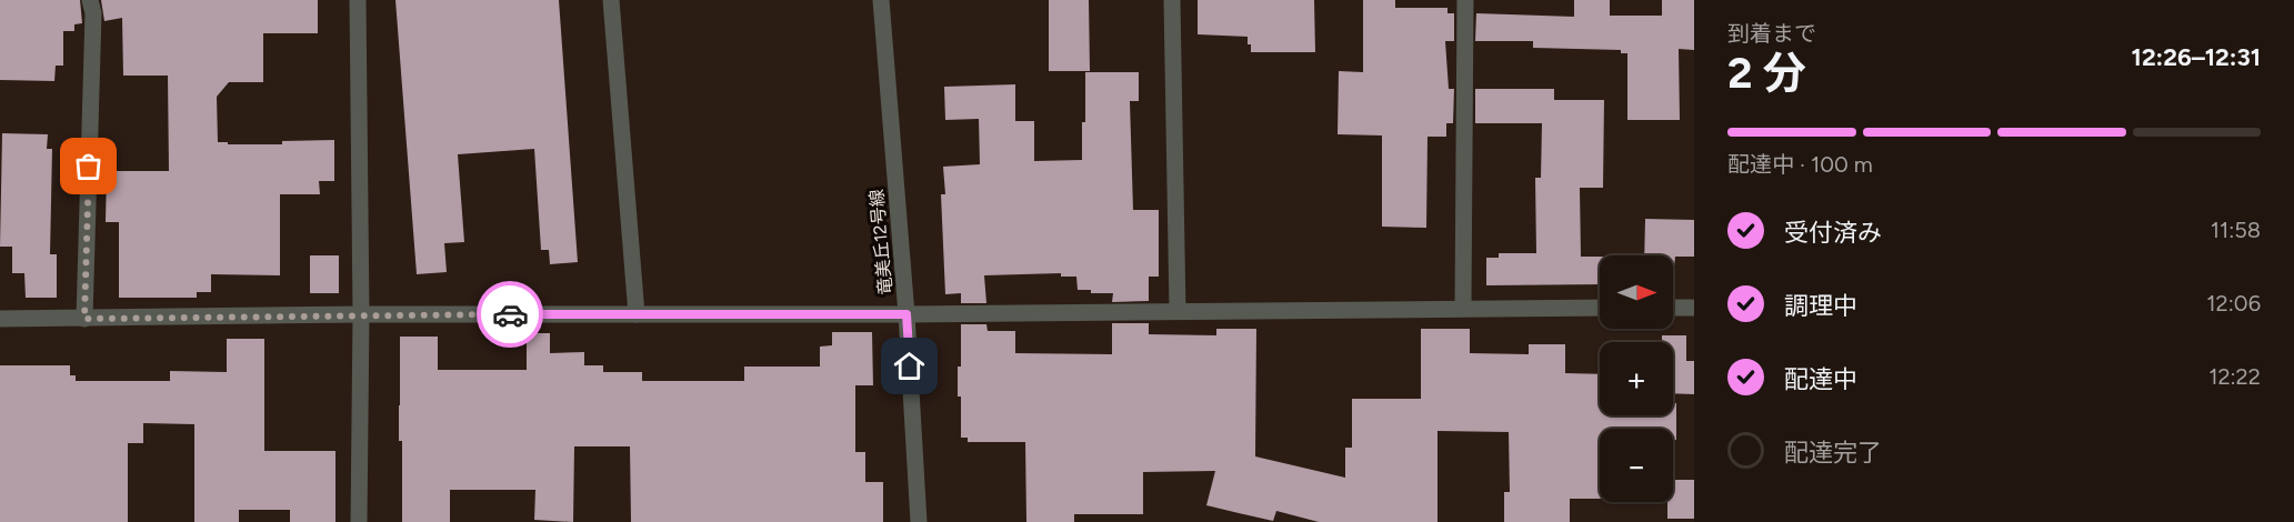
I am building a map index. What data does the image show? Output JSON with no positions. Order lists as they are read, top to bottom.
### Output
{
  "streets": {
    "street": ["竜美丘12号線"]
  },
  "north": "right",
  "page": {
    "heading": ["2 分", "到着まで", "12:26–12:31"],
    "bar": "配達中 · 100 m",
    "list": [
      ["受付済み", "11:58"],
      ["調理中", "12:06"],
      ["配達中", "12:22"],
      "配達完了"
    ],
    "map_buttons": ["+", "−"]
  }
}
